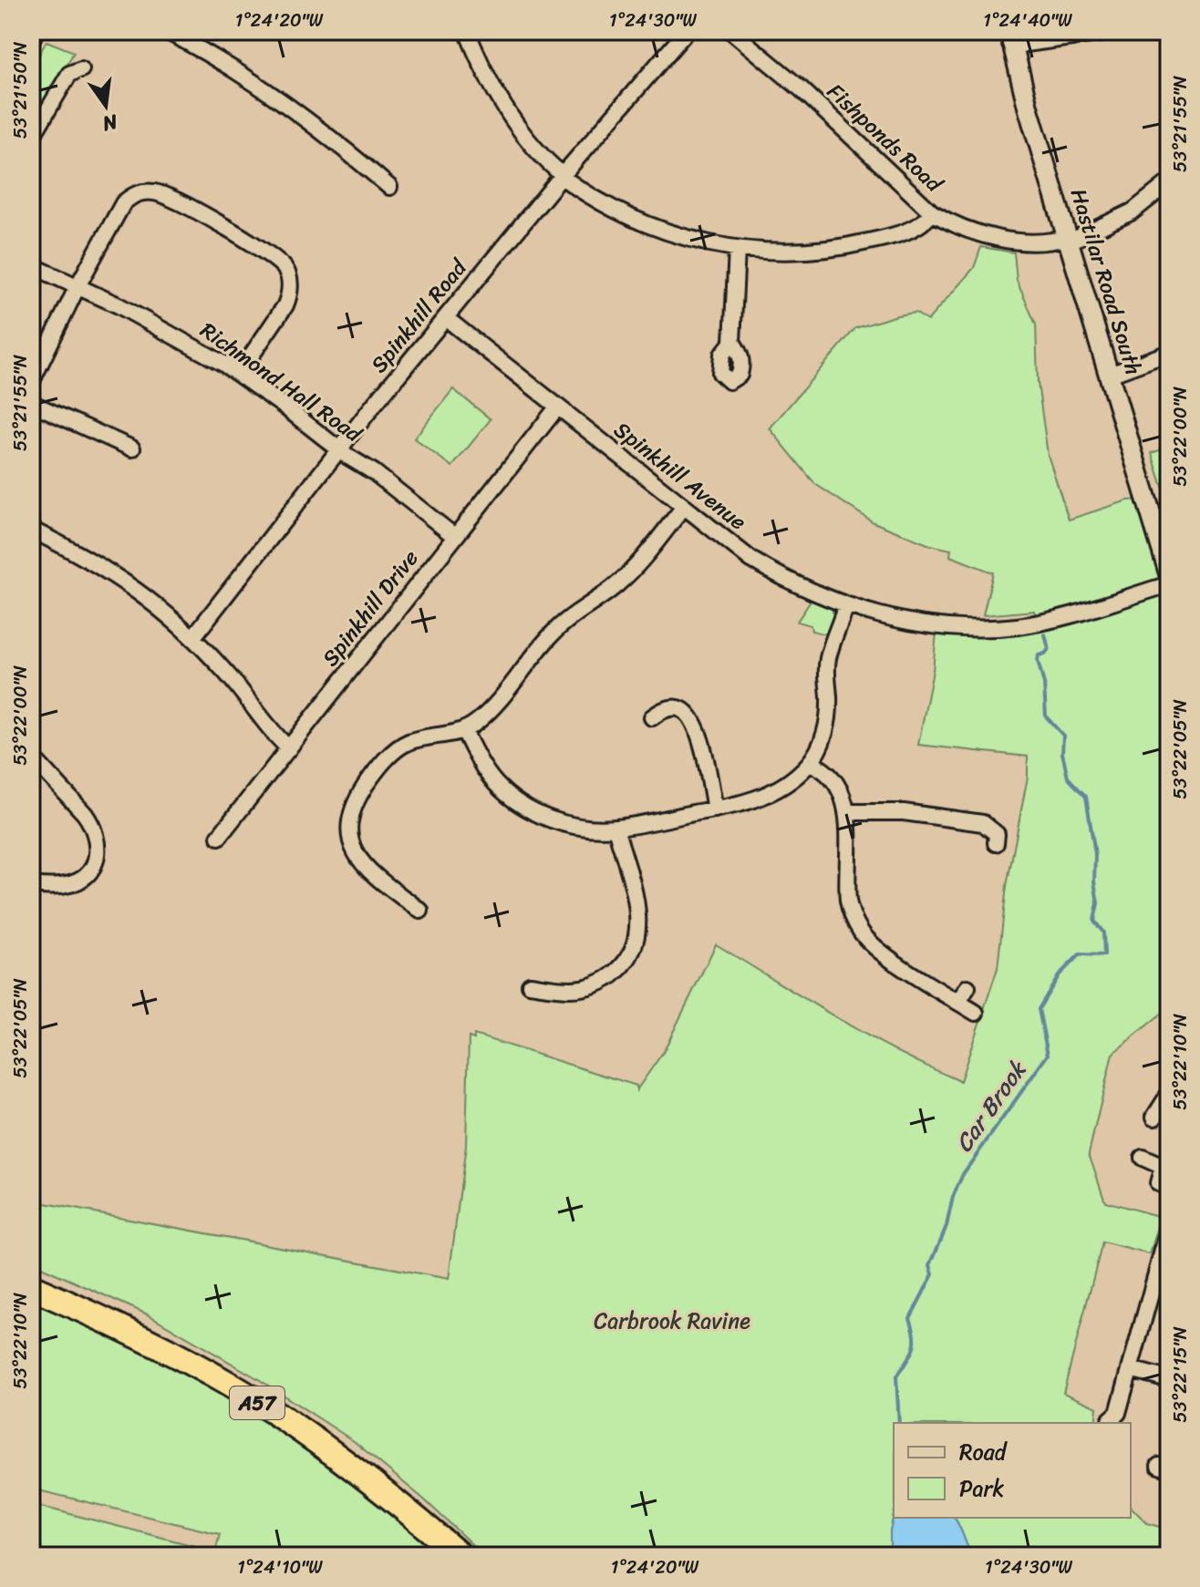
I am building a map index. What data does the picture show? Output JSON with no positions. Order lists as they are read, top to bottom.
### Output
{
  "streets": {
    "highway": ["A57"],
    "street": [
      "Fishponds Road",
      "Hastilar Road South",
      "Spinkhill Road",
      "Richmond Hall Road",
      "Spinkhill Avenue",
      "Spinkhill Drive"
    ]
  },
  "crossings": [
    ["Fishponds Road", "Hastilar Road South"],
    ["Spinkhill Road", "Richmond Hall Road"],
    ["Spinkhill Road", "Spinkhill Avenue"],
    ["Richmond Hall Road", "Spinkhill Drive"],
    ["Spinkhill Avenue", "Spinkhill Drive"]
  ],
  "water": ["Car Brook"],
  "parks": ["Carbrook Ravine"],
  "legend": ["Road", "Park"],
  "north": "bottom",
  "coordinates": [
    "1°24'20\"W",
    "1°24'30\"W",
    "1°24'40\"W",
    "53°21'50\"N",
    "53°21'55\"N",
    "53°22'00\"N",
    "53°22'05\"N",
    "53°22'10\"N",
    "53°22'15\"N",
    "1°24'10\"W"
  ]
}
